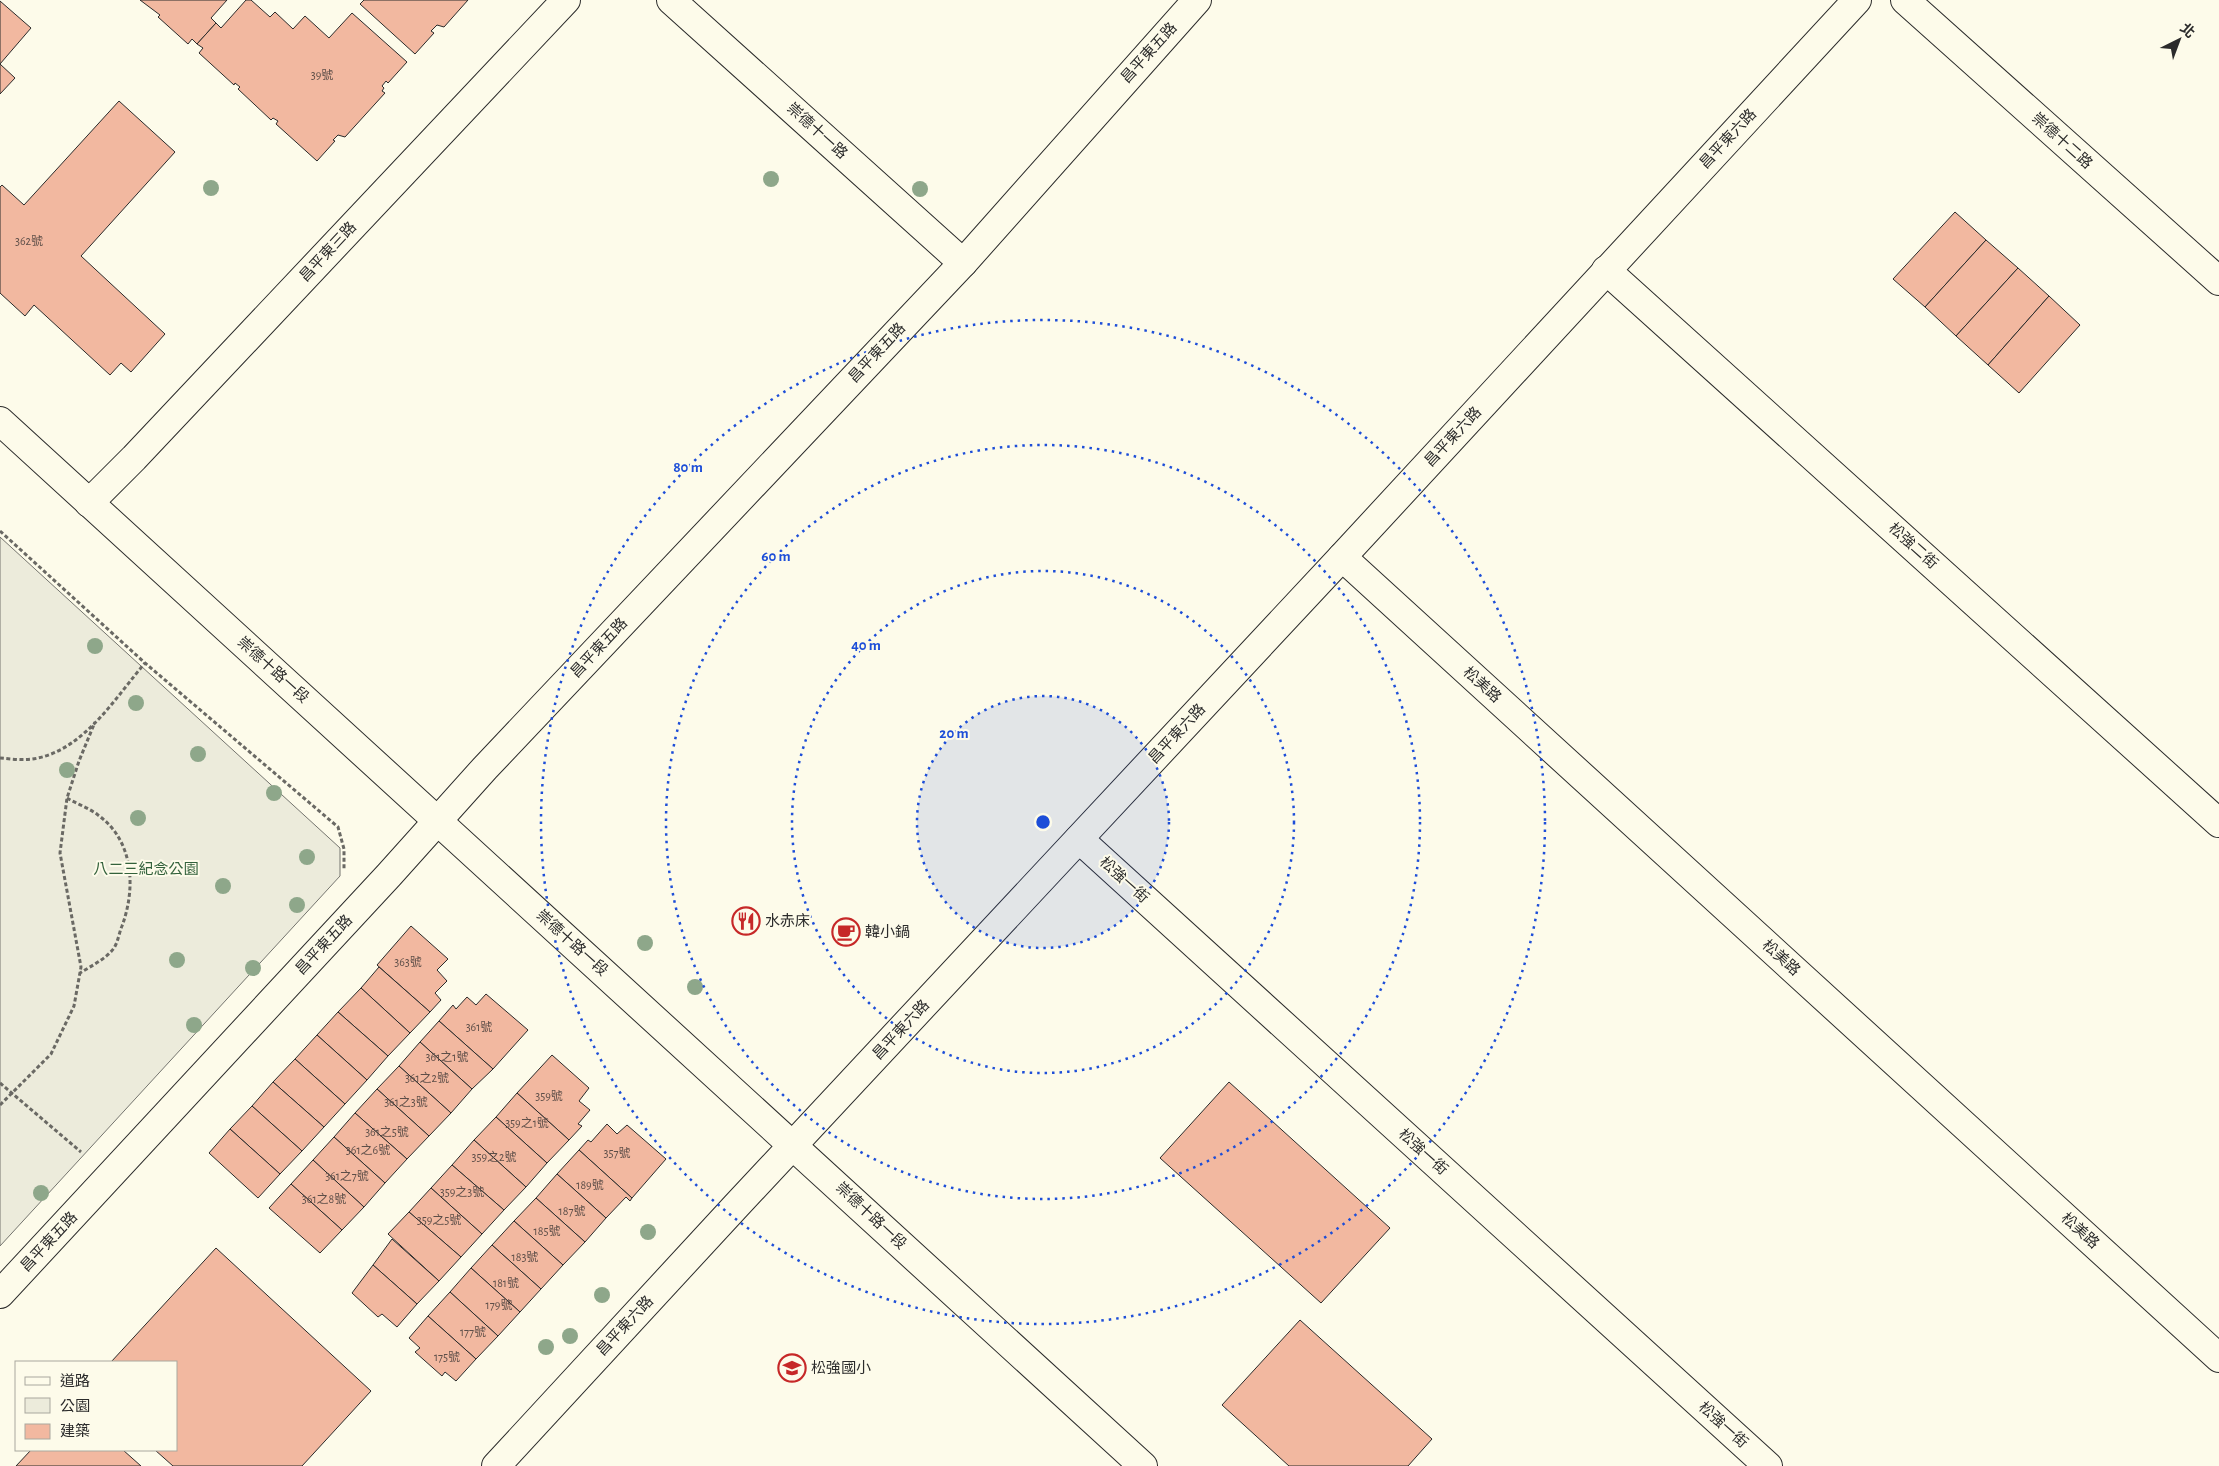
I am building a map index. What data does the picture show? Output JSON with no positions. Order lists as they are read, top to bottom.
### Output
{
  "streets": {
    "street": [
      "昌平東五路",
      "崇德十一路",
      "昌平東六路",
      "崇德十二路",
      "昌平東三路",
      "松強二街",
      "崇德十路一段",
      "松美路",
      "松強一街"
    ]
  },
  "crossings": [
    ["昌平東五路", "崇德十一路"],
    ["昌平東五路", "崇德十路一段"],
    ["昌平東六路", "松強二街"],
    ["昌平東六路", "崇德十路一段"],
    ["昌平東六路", "松美路"],
    ["昌平東六路", "松強一街"],
    ["昌平東三路", "崇德十路一段"]
  ],
  "parks": ["八二三紀念公園"],
  "places": {
    "restaurant": ["水赤床"],
    "cafe": ["韓小鍋"],
    "school or university": ["松強國小"]
  },
  "house_numbers": [
    "39號",
    "362號",
    "363號",
    "361號",
    "361之1號",
    "361之2號",
    "359號",
    "361之3號",
    "359之1號",
    "361之5號",
    "361之6號",
    "357號",
    "359之2號",
    "361之7號",
    "189號",
    "359之3號",
    "361之8號",
    "187號",
    "359之5號",
    "185號",
    "183號",
    "181號",
    "179號",
    "177號",
    "175號"
  ],
  "legend": ["道路", "公園", "建築"],
  "north": "top right",
  "rings": [
    "80 m",
    "60 m",
    "40 m",
    "20 m"
  ]
}
